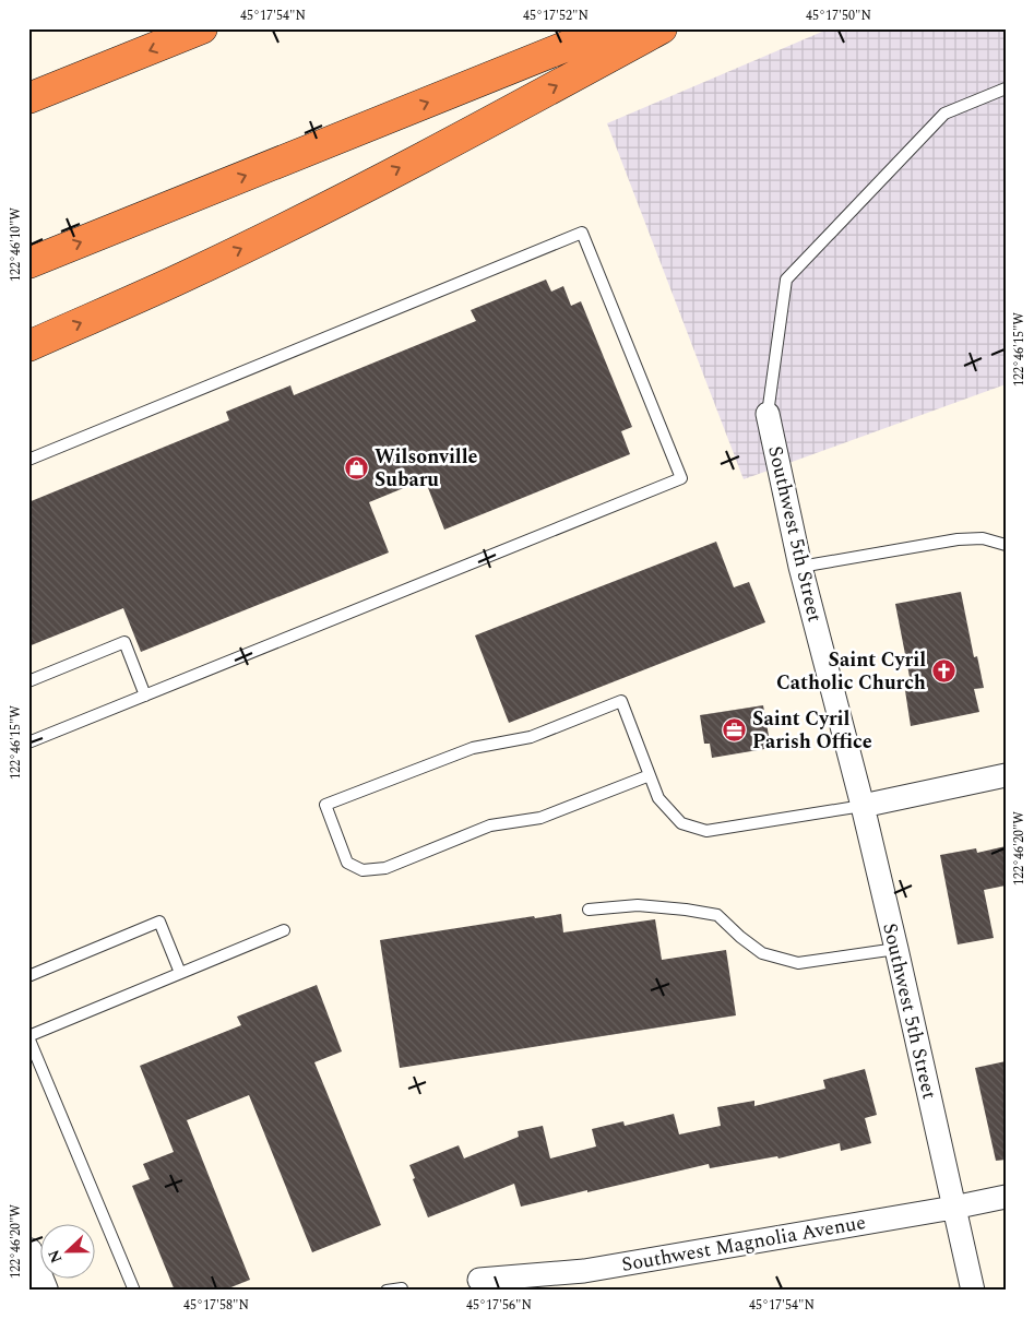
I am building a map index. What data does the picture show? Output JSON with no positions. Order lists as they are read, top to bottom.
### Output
{
  "streets": {
    "street": ["Southwest 5th Street", "Southwest Magnolia Avenue"]
  },
  "crossings": [
    ["Southwest 5th Street", "Southwest Magnolia Avenue"]
  ],
  "places": {
    "shop": ["Wilsonville Subaru"],
    "church": ["Saint Cyril Catholic Church"],
    "office": ["Saint Cyril Parish Office"]
  },
  "north": "left",
  "coordinates": [
    "45°17'54\"N",
    "45°17'52\"N",
    "45°17'50\"N",
    "122°46'10\"W",
    "122°46'15\"W",
    "122°46'20\"W",
    "45°17'58\"N",
    "45°17'56\"N"
  ]
}
